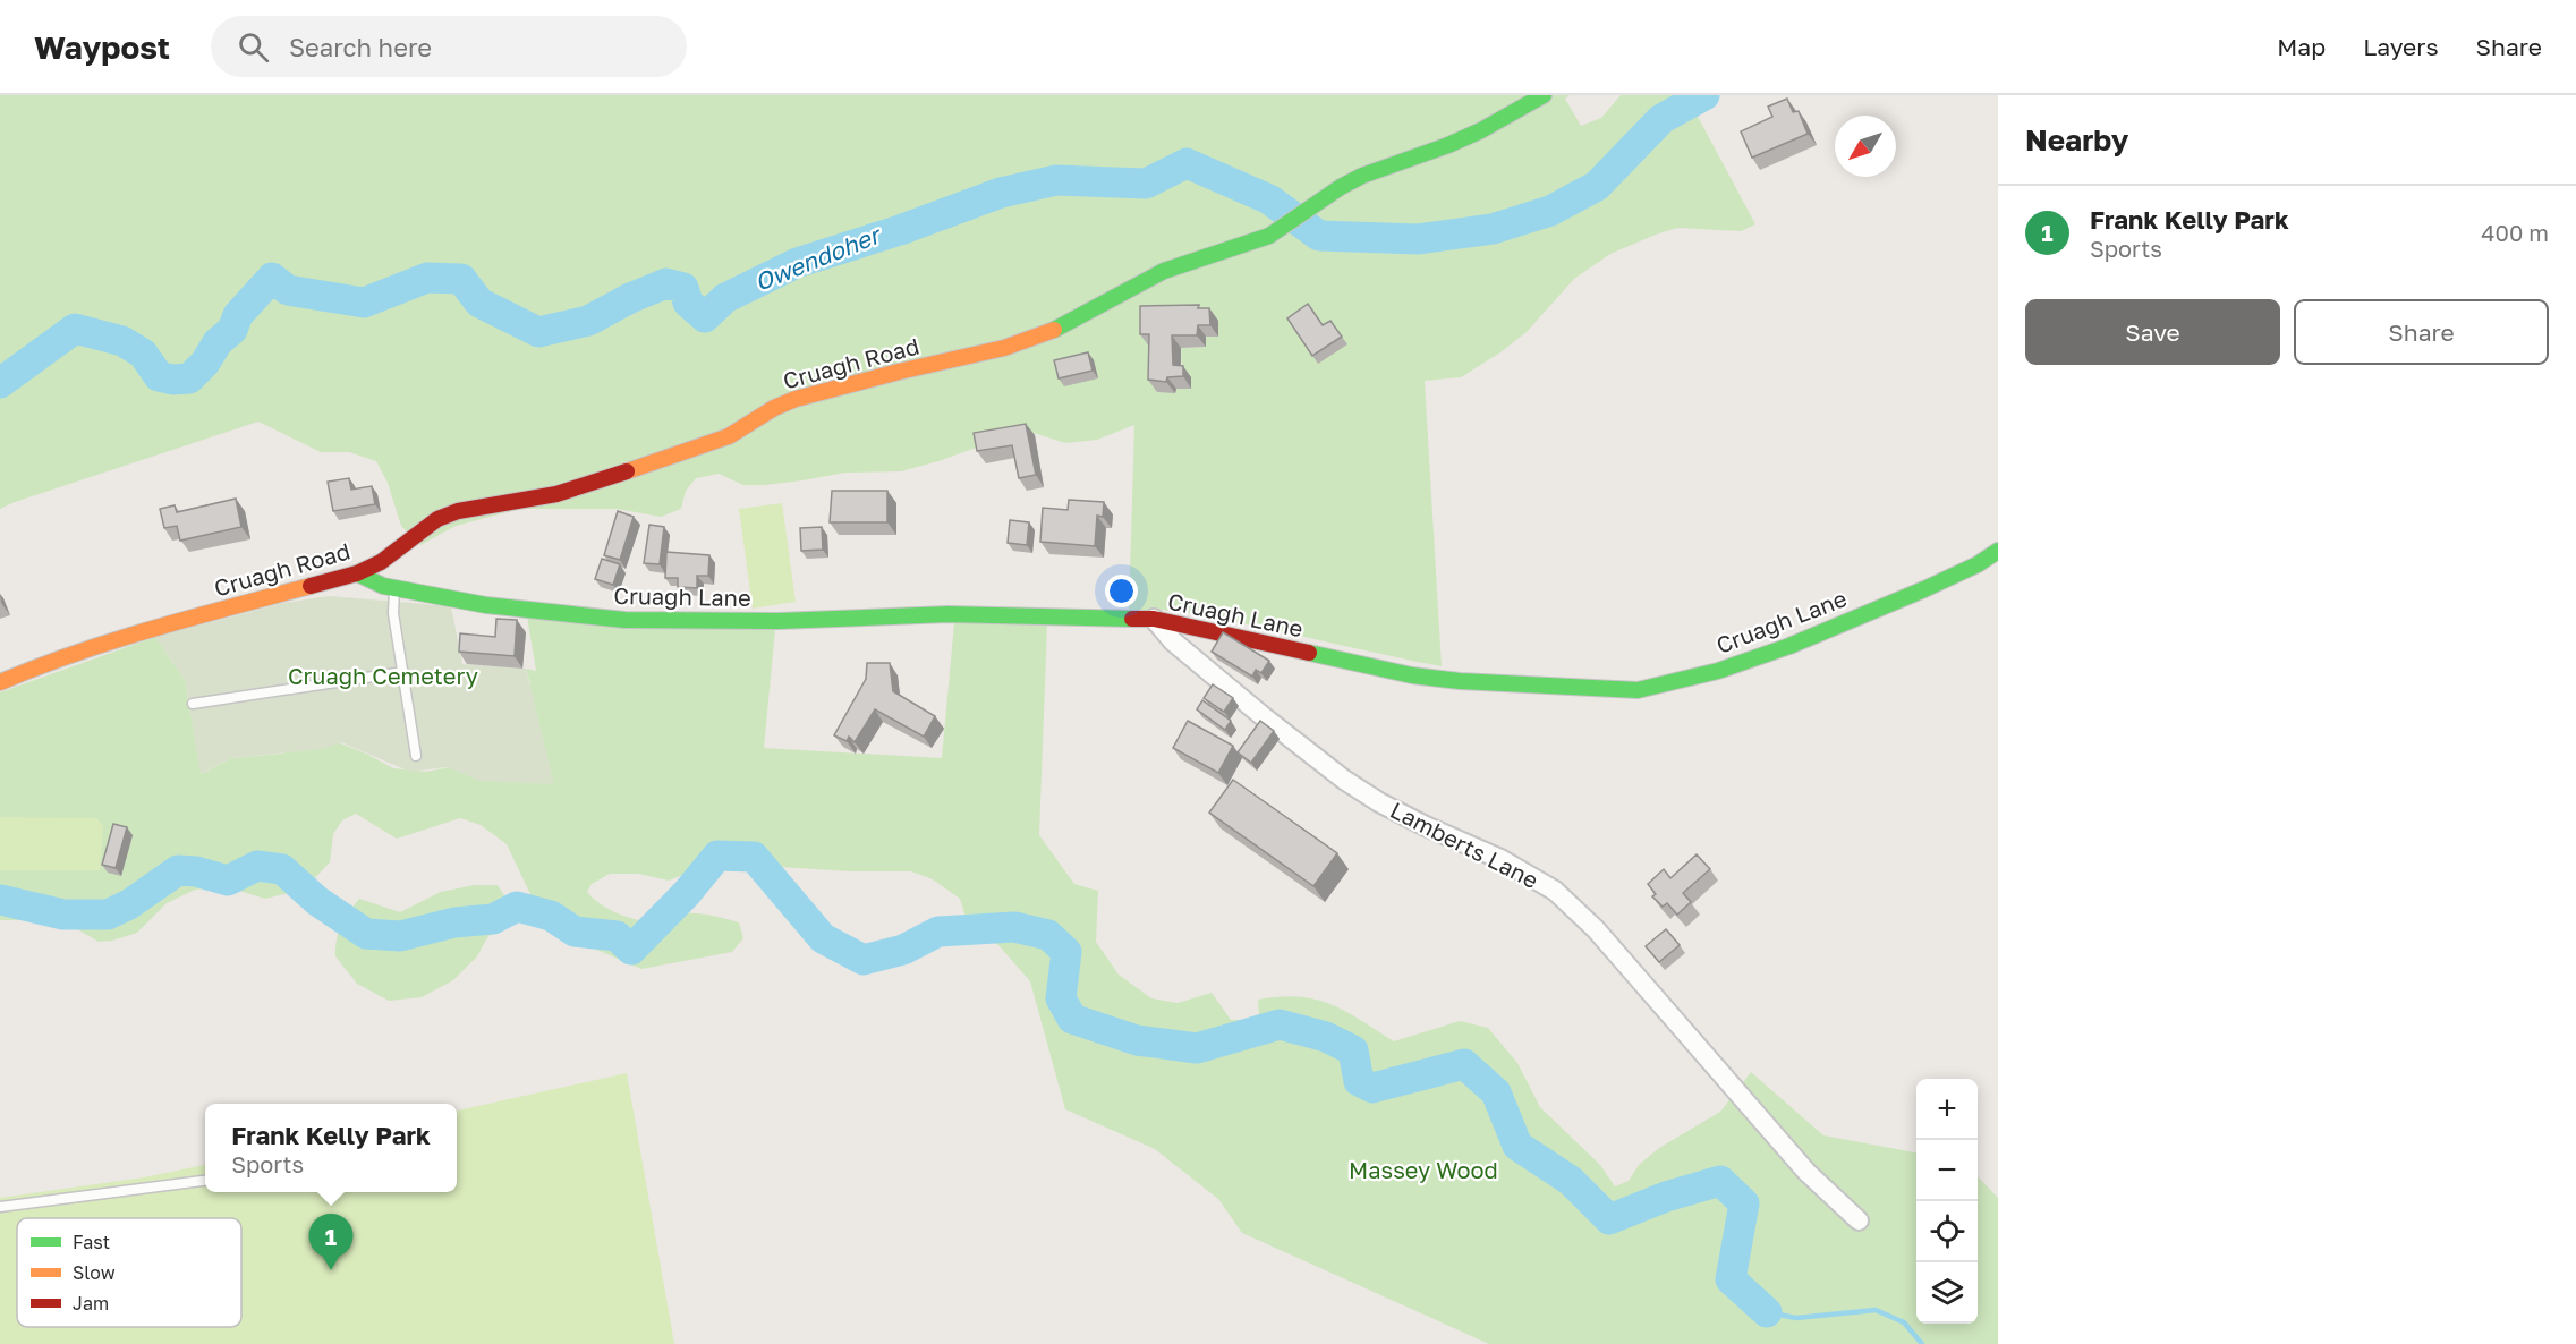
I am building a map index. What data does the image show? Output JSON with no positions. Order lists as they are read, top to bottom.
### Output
{
  "streets": {
    "street": ["Cruagh Road", "Cruagh Lane", "Lamberts Lane"]
  },
  "crossings": [
    ["Cruagh Road", "Cruagh Lane"],
    ["Cruagh Lane", "Lamberts Lane"]
  ],
  "water": ["Owendoher"],
  "parks": ["Cruagh Cemetery", "Massey Wood"],
  "legend": ["Fast", "Slow", "Jam"],
  "north": "bottom left",
  "page": {
    "header": "Waypost",
    "search": "Search here",
    "nav": ["Map", "Layers", "Share"],
    "heading": "Nearby",
    "list": [
      {
        "mark": "1",
        "name": "Frank Kelly Park",
        "note": "Sports",
        "value": "400 m"
      }
    ],
    "buttons": ["Save", "Share"],
    "map_buttons": ["+", "−"],
    "popup": ["Frank Kelly Park", "Sports"],
    "pins": "1"
  }
}
